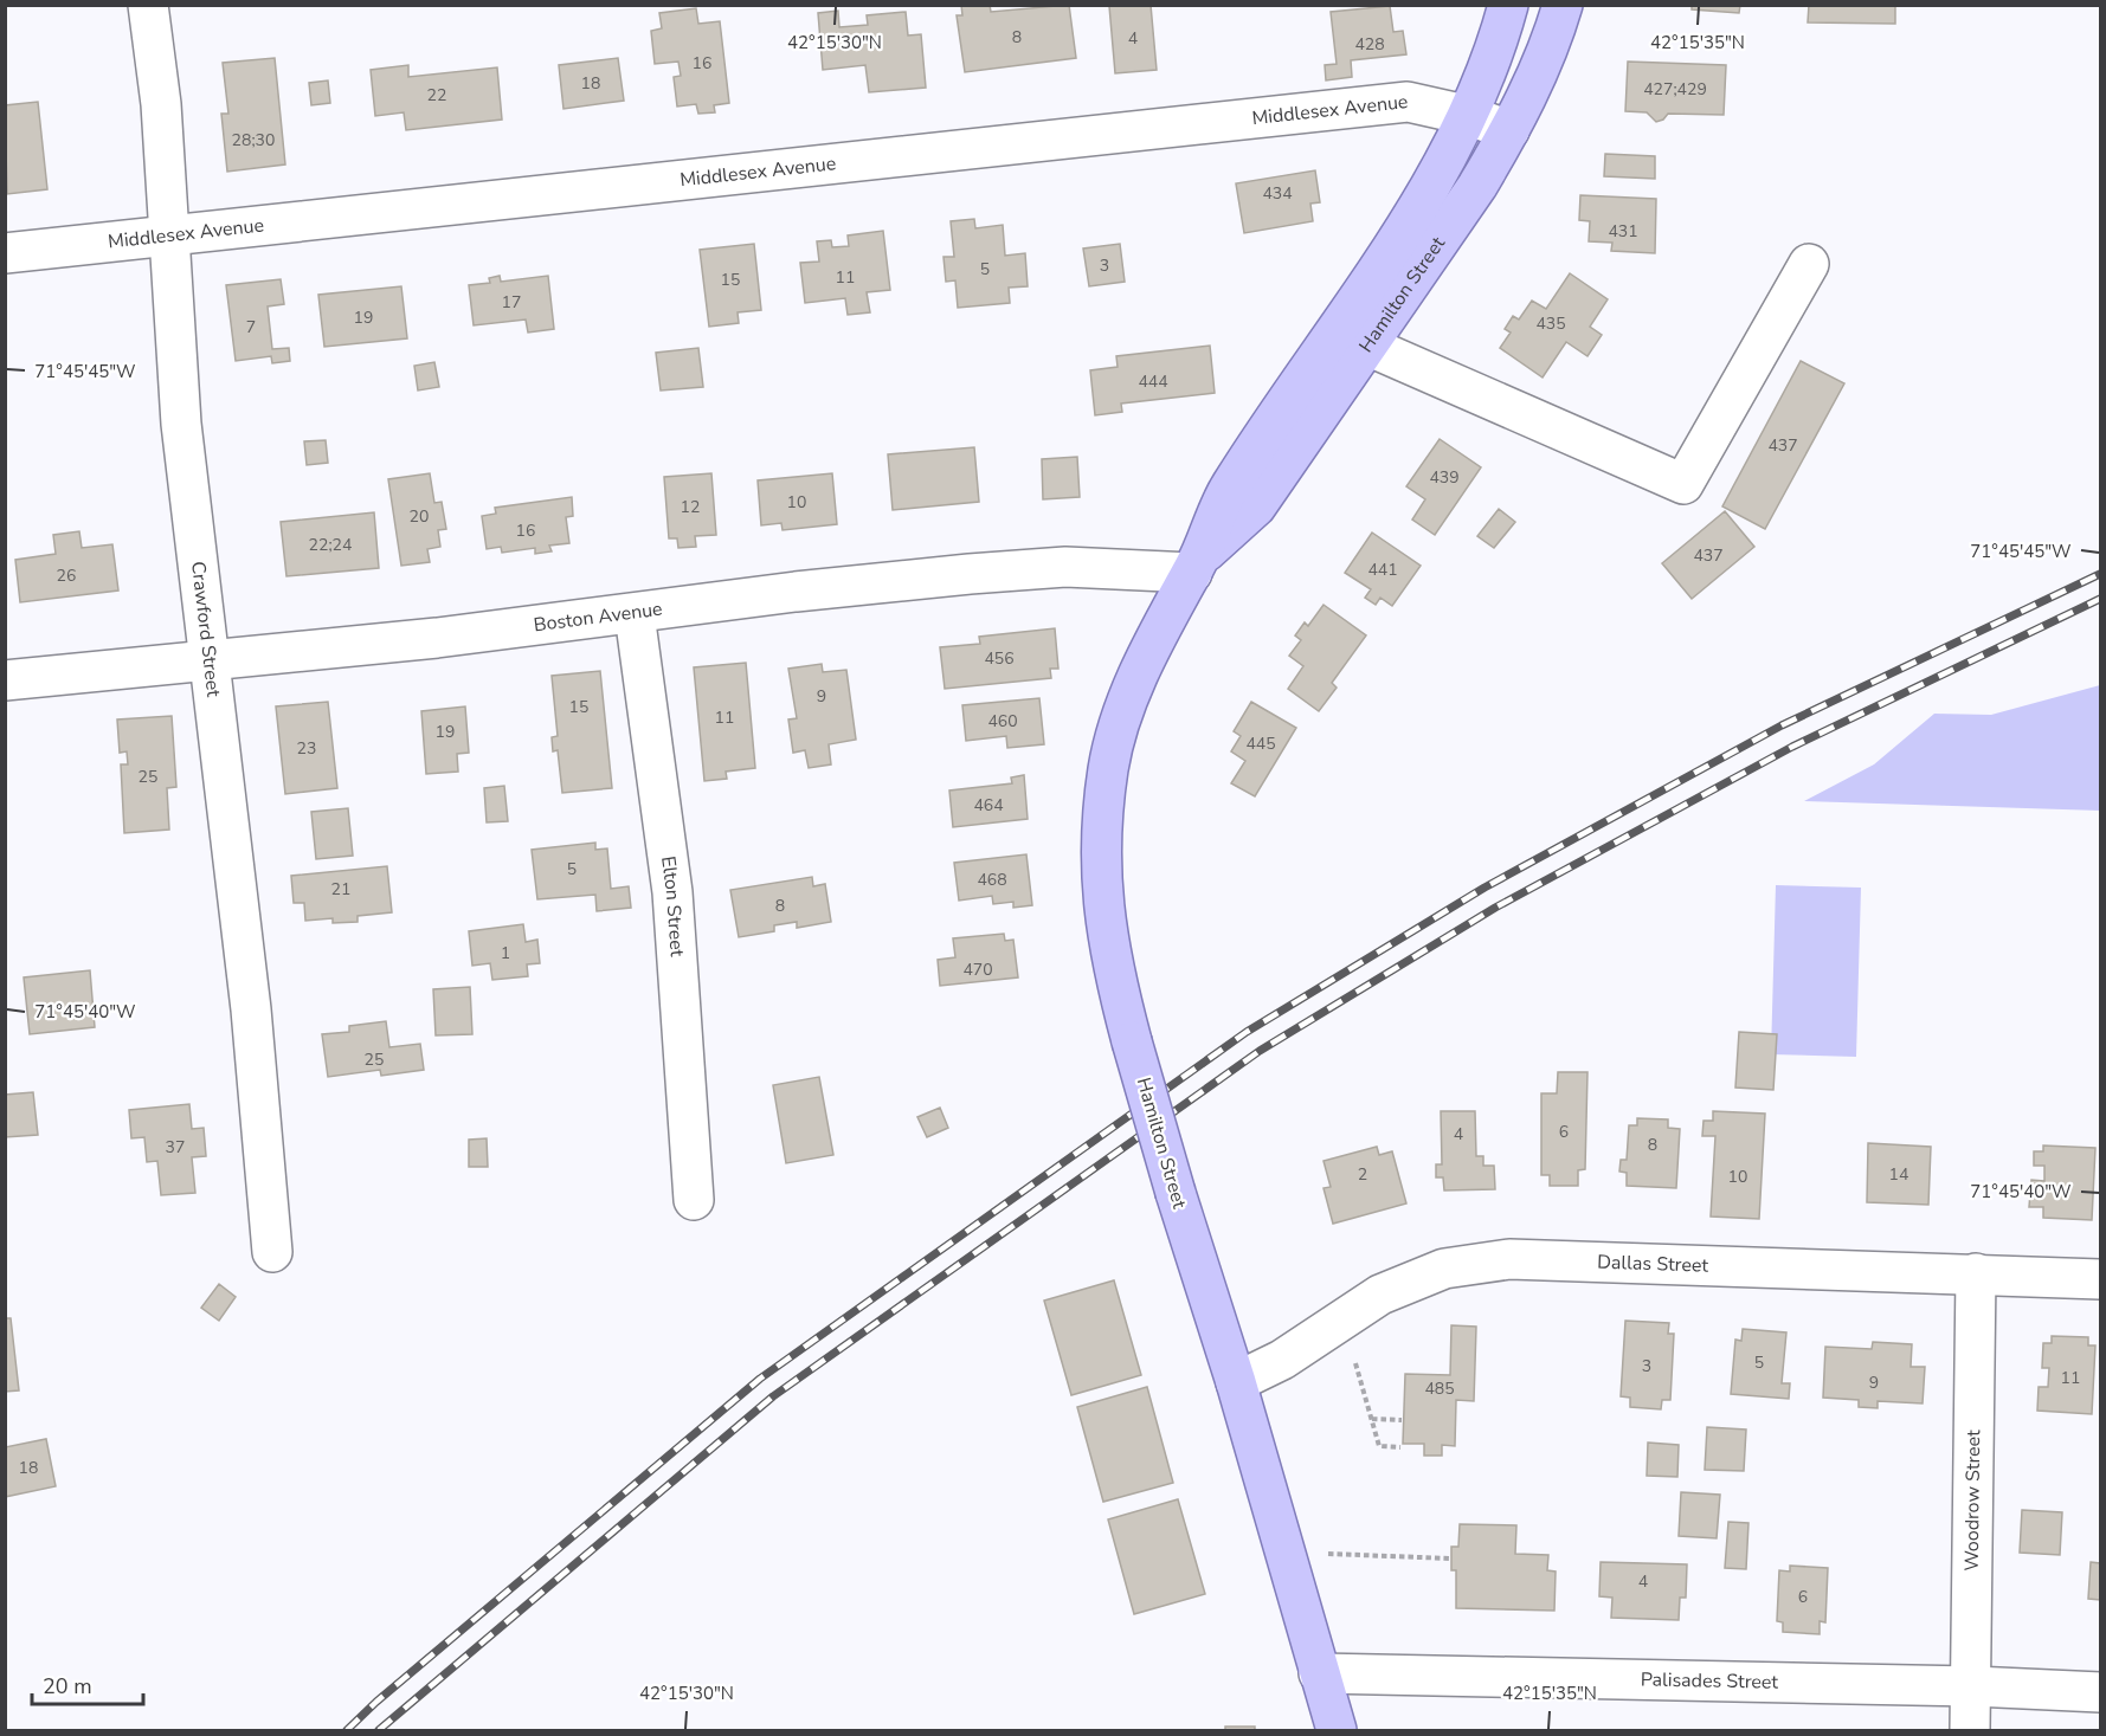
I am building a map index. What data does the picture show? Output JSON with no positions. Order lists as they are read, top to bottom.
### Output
{
  "streets": {
    "main road": ["Hamilton Street"],
    "street": [
      "Middlesex Avenue",
      "Boston Avenue",
      "Crawford Street",
      "Elton Street",
      "Dallas Street",
      "Woodrow Street",
      "Palisades Street"
    ]
  },
  "crossings": [
    ["Middlesex Avenue", "Hamilton Street"],
    ["Middlesex Avenue", "Crawford Street"],
    ["Hamilton Street", "Boston Avenue"],
    ["Hamilton Street", "Dallas Street"],
    ["Hamilton Street", "Palisades Street"],
    ["Boston Avenue", "Crawford Street"],
    ["Boston Avenue", "Elton Street"],
    ["Dallas Street", "Woodrow Street"],
    ["Woodrow Street", "Palisades Street"]
  ],
  "house_numbers": [
    "8",
    "4",
    "428",
    "16",
    "18",
    "427;429",
    "22",
    "28;30",
    "434",
    "431",
    "3",
    "5",
    "11",
    "15",
    "17",
    "19",
    "435",
    "7",
    "444",
    "437",
    "439",
    "10",
    "12",
    "20",
    "16",
    "22;24",
    "437",
    "441",
    "26",
    "456",
    "9",
    "15",
    "11",
    "460",
    "19",
    "445",
    "23",
    "25",
    "464",
    "5",
    "468",
    "21",
    "8",
    "1",
    "470",
    "25",
    "6",
    "4",
    "8",
    "37",
    "2",
    "14",
    "10",
    "5",
    "3",
    "11",
    "9",
    "485",
    "18",
    "4",
    "6"
  ],
  "scale_bar": "20 m",
  "coordinates": [
    "42°15'30\"N",
    "42°15'35\"N",
    "71°45'45\"W",
    "71°45'40\"W"
  ]
}
